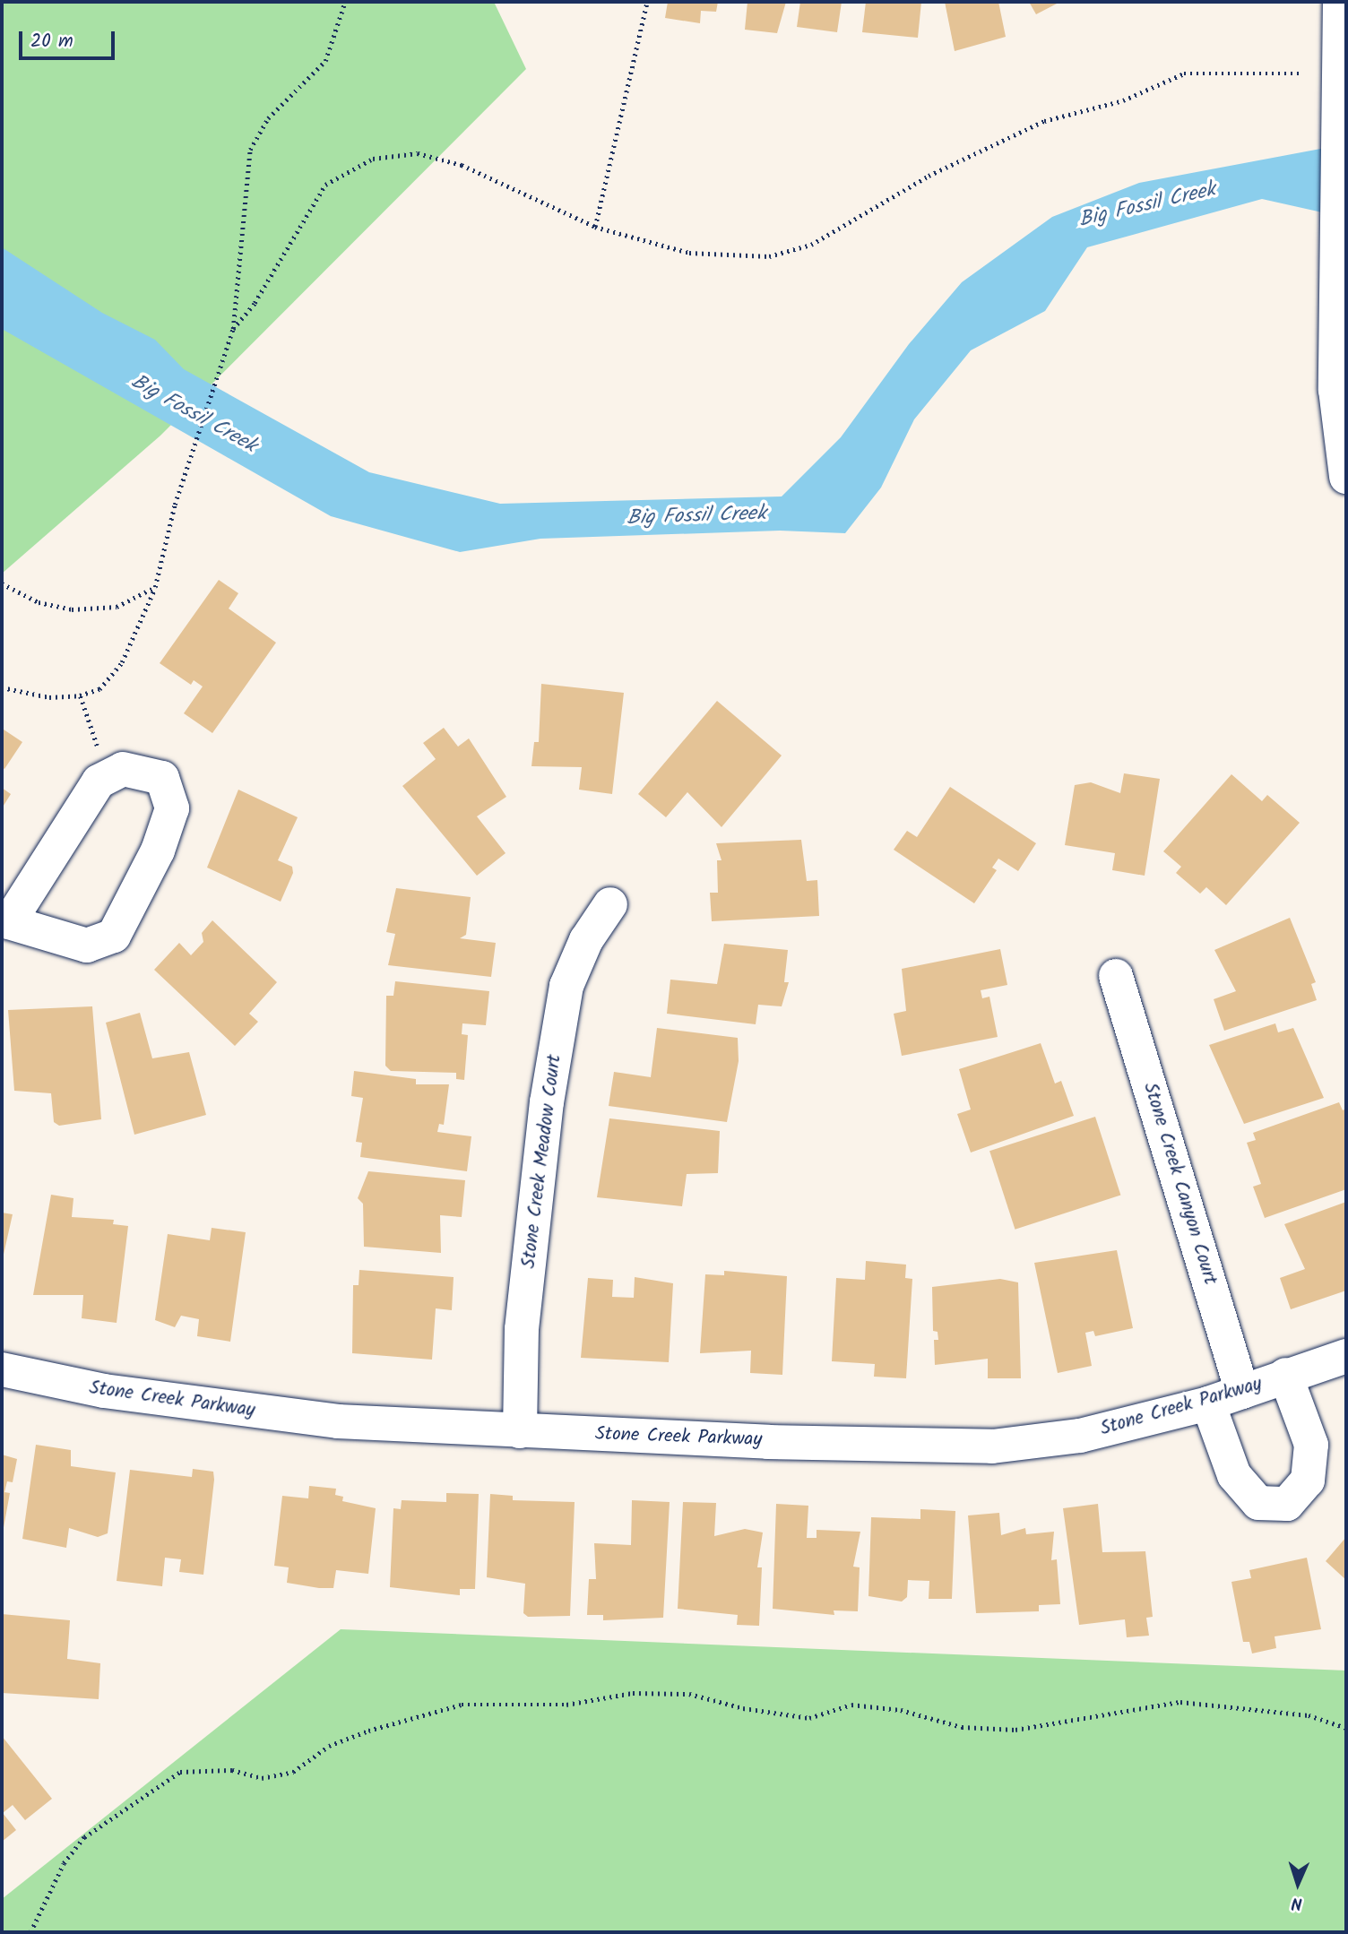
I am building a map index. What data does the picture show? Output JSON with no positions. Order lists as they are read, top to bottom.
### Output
{
  "streets": {
    "street": ["Stone Creek Meadow Court", "Stone Creek Canyon Court", "Stone Creek Parkway"]
  },
  "crossings": [
    ["Stone Creek Meadow Court", "Stone Creek Parkway"],
    ["Stone Creek Canyon Court", "Stone Creek Parkway"]
  ],
  "water": ["Big Fossil Creek"],
  "scale_bar": "20 m",
  "north": "bottom"
}
